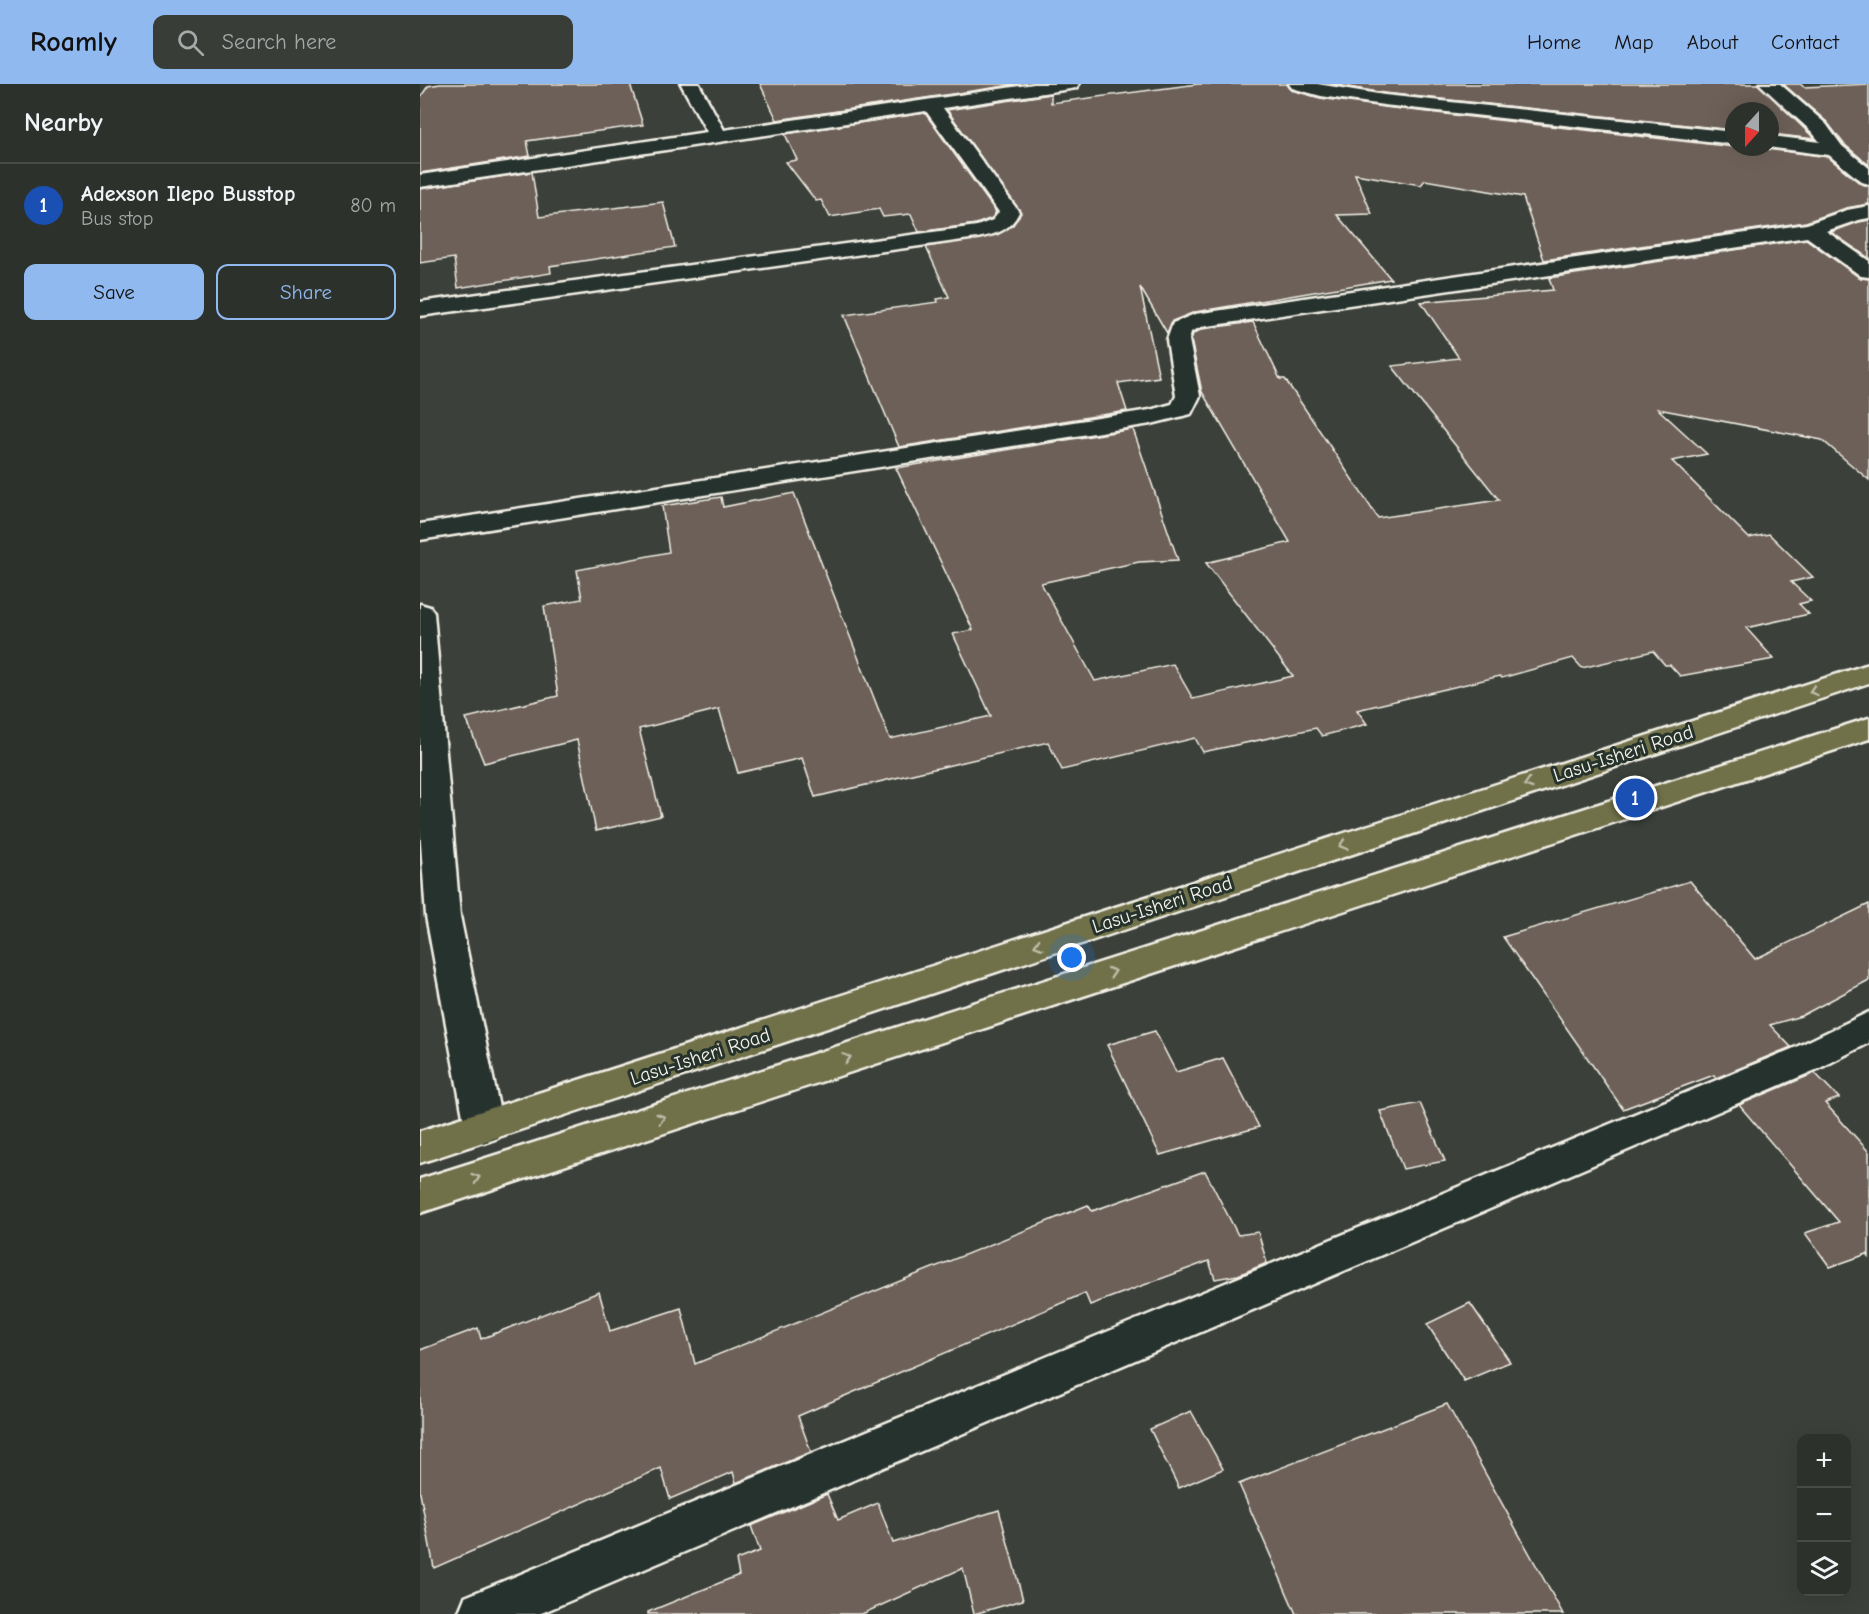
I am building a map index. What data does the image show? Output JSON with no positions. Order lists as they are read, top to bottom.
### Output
{
  "streets": {
    "main road": ["Lasu-Isheri Road"]
  },
  "north": "bottom",
  "page": {
    "header": "Roamly",
    "search": "Search here",
    "nav": [
      "Home",
      "Map",
      "About",
      "Contact"
    ],
    "heading": "Nearby",
    "list": [
      {
        "mark": "1",
        "name": "Adexson Ilepo Busstop",
        "note": "Bus stop",
        "value": "80 m"
      }
    ],
    "buttons": ["Save", "Share"],
    "pins": "1",
    "map_buttons": ["+", "−"]
  }
}
